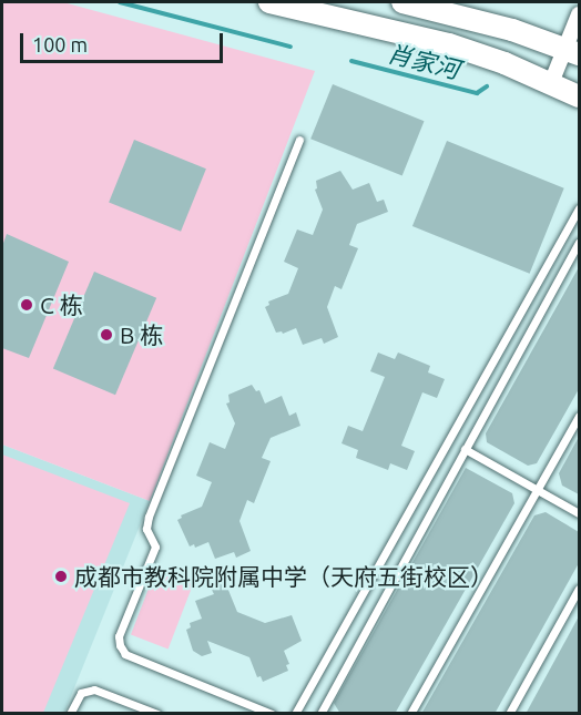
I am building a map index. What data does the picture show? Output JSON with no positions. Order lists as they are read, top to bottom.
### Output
{
  "water": ["肖家河"],
  "places": ["C 栋", "B 栋", "成都市教科院附属中学（天府五街校区）"],
  "scale_bar": "100 m"
}
